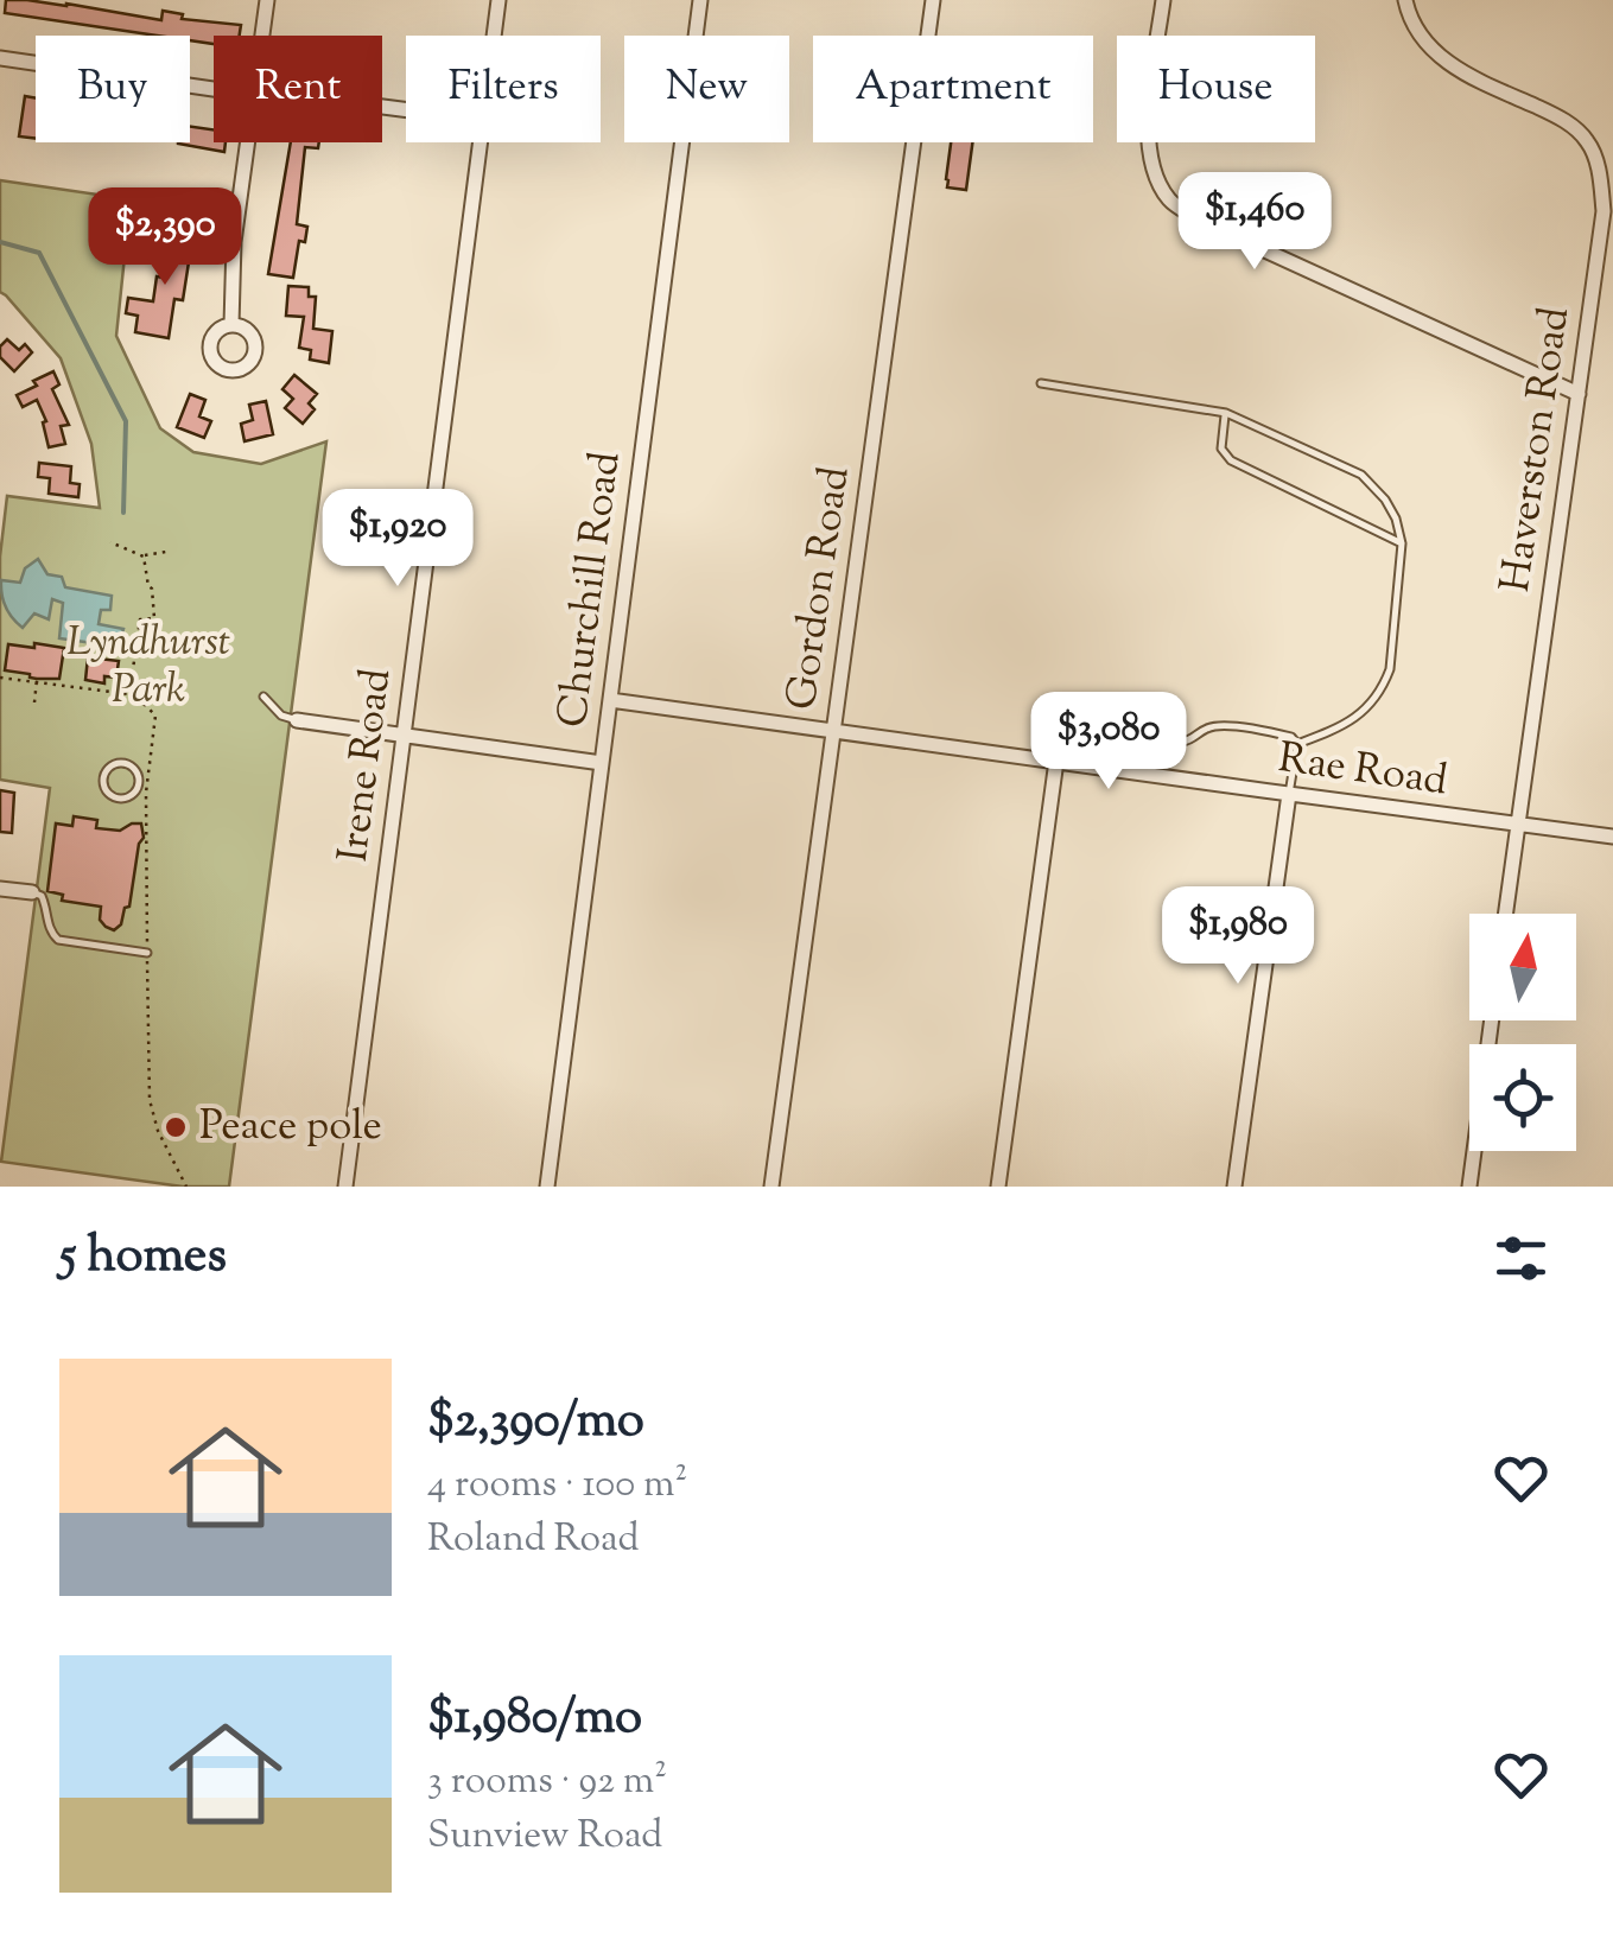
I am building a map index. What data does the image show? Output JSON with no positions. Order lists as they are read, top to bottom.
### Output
{
  "streets": {
    "street": [
      "Haverston Road",
      "Gordon Road",
      "Churchill Road",
      "Irene Road",
      "Rae Road"
    ]
  },
  "crossings": [
    ["Haverston Road", "Rae Road"],
    ["Gordon Road", "Rae Road"],
    ["Churchill Road", "Rae Road"]
  ],
  "parks": ["Lyndhurst Park"],
  "places": ["Peace pole"],
  "north": "top",
  "page": {
    "chip": [
      "Buy",
      "Rent",
      "Filters",
      "New",
      "Apartment",
      "House"
    ],
    "price": [
      "$1,460",
      "$2,390",
      "$1,920",
      "$3,080",
      "$1,980"
    ],
    "heading": "5 homes",
    "list": [
      {
        "name": "$2,390/mo",
        "note": "4 rooms · 100 m² · Roland Road"
      },
      {
        "name": "$1,980/mo",
        "note": "3 rooms · 92 m² · Sunview Road"
      }
    ]
  }
}
